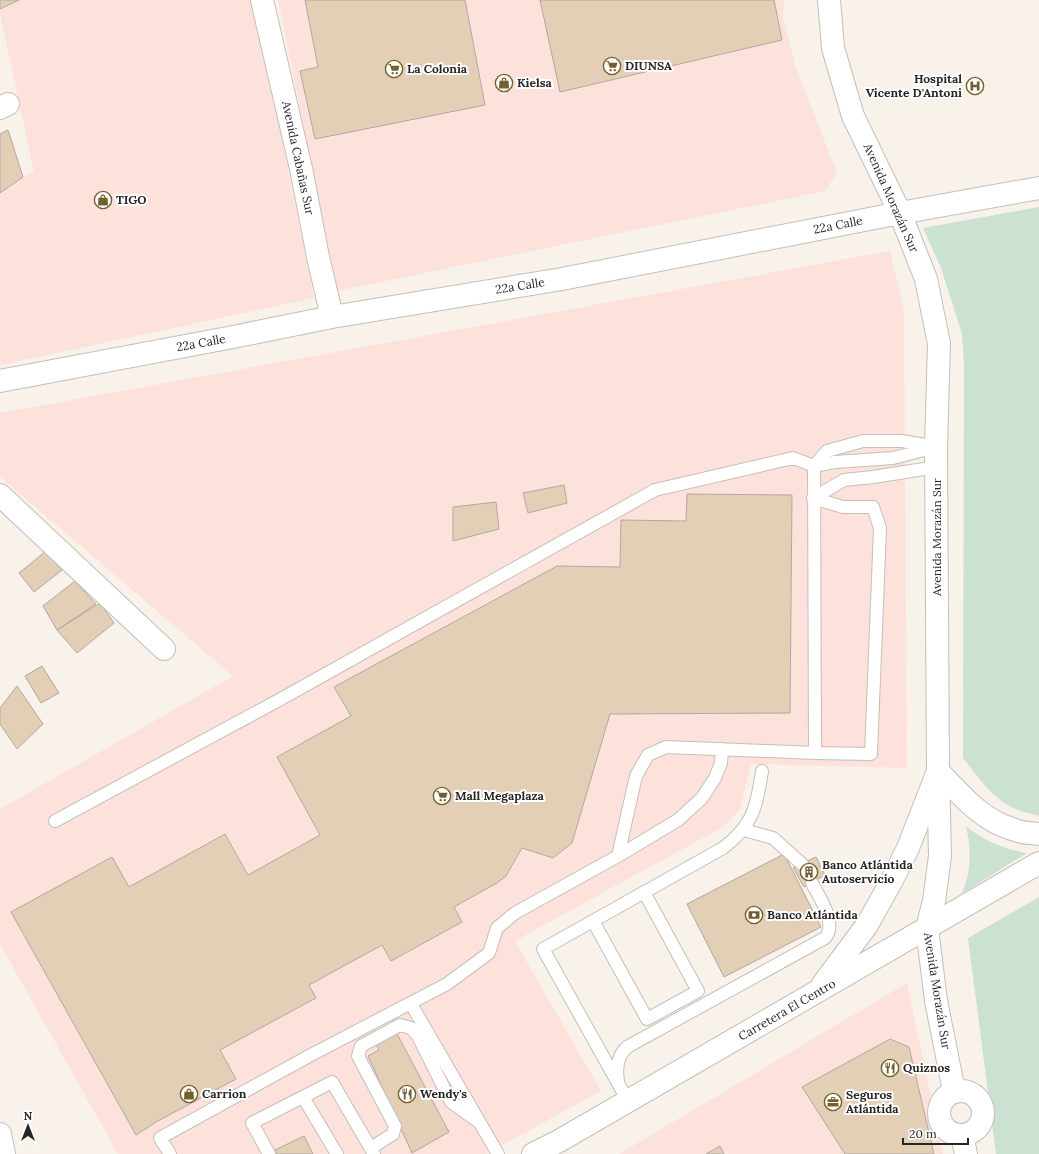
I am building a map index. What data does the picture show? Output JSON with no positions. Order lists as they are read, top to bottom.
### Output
{
  "streets": {
    "street": [
      "Avenida Cabañas Sur",
      "Avenida Morazán Sur",
      "22a Calle",
      "Carretera El Centro"
    ]
  },
  "crossings": [
    ["Avenida Cabañas Sur", "22a Calle"],
    ["Avenida Morazán Sur", "22a Calle"],
    ["Avenida Morazán Sur", "Carretera El Centro"]
  ],
  "places": {
    "supermarket": ["DIUNSA", "La Colonia", "Mall Megaplaza"],
    "shop": ["Kielsa", "TIGO", "Carrion"],
    "hospital": ["Hospital Vicente D'Antoni"],
    "building": ["Banco Atlántida Autoservicio"],
    "bank": ["Banco Atlántida"],
    "restaurant": ["Quiznos", "Wendy's"],
    "office": ["Seguros Atlántida"]
  },
  "scale_bar": "20 m",
  "north": "top"
}
